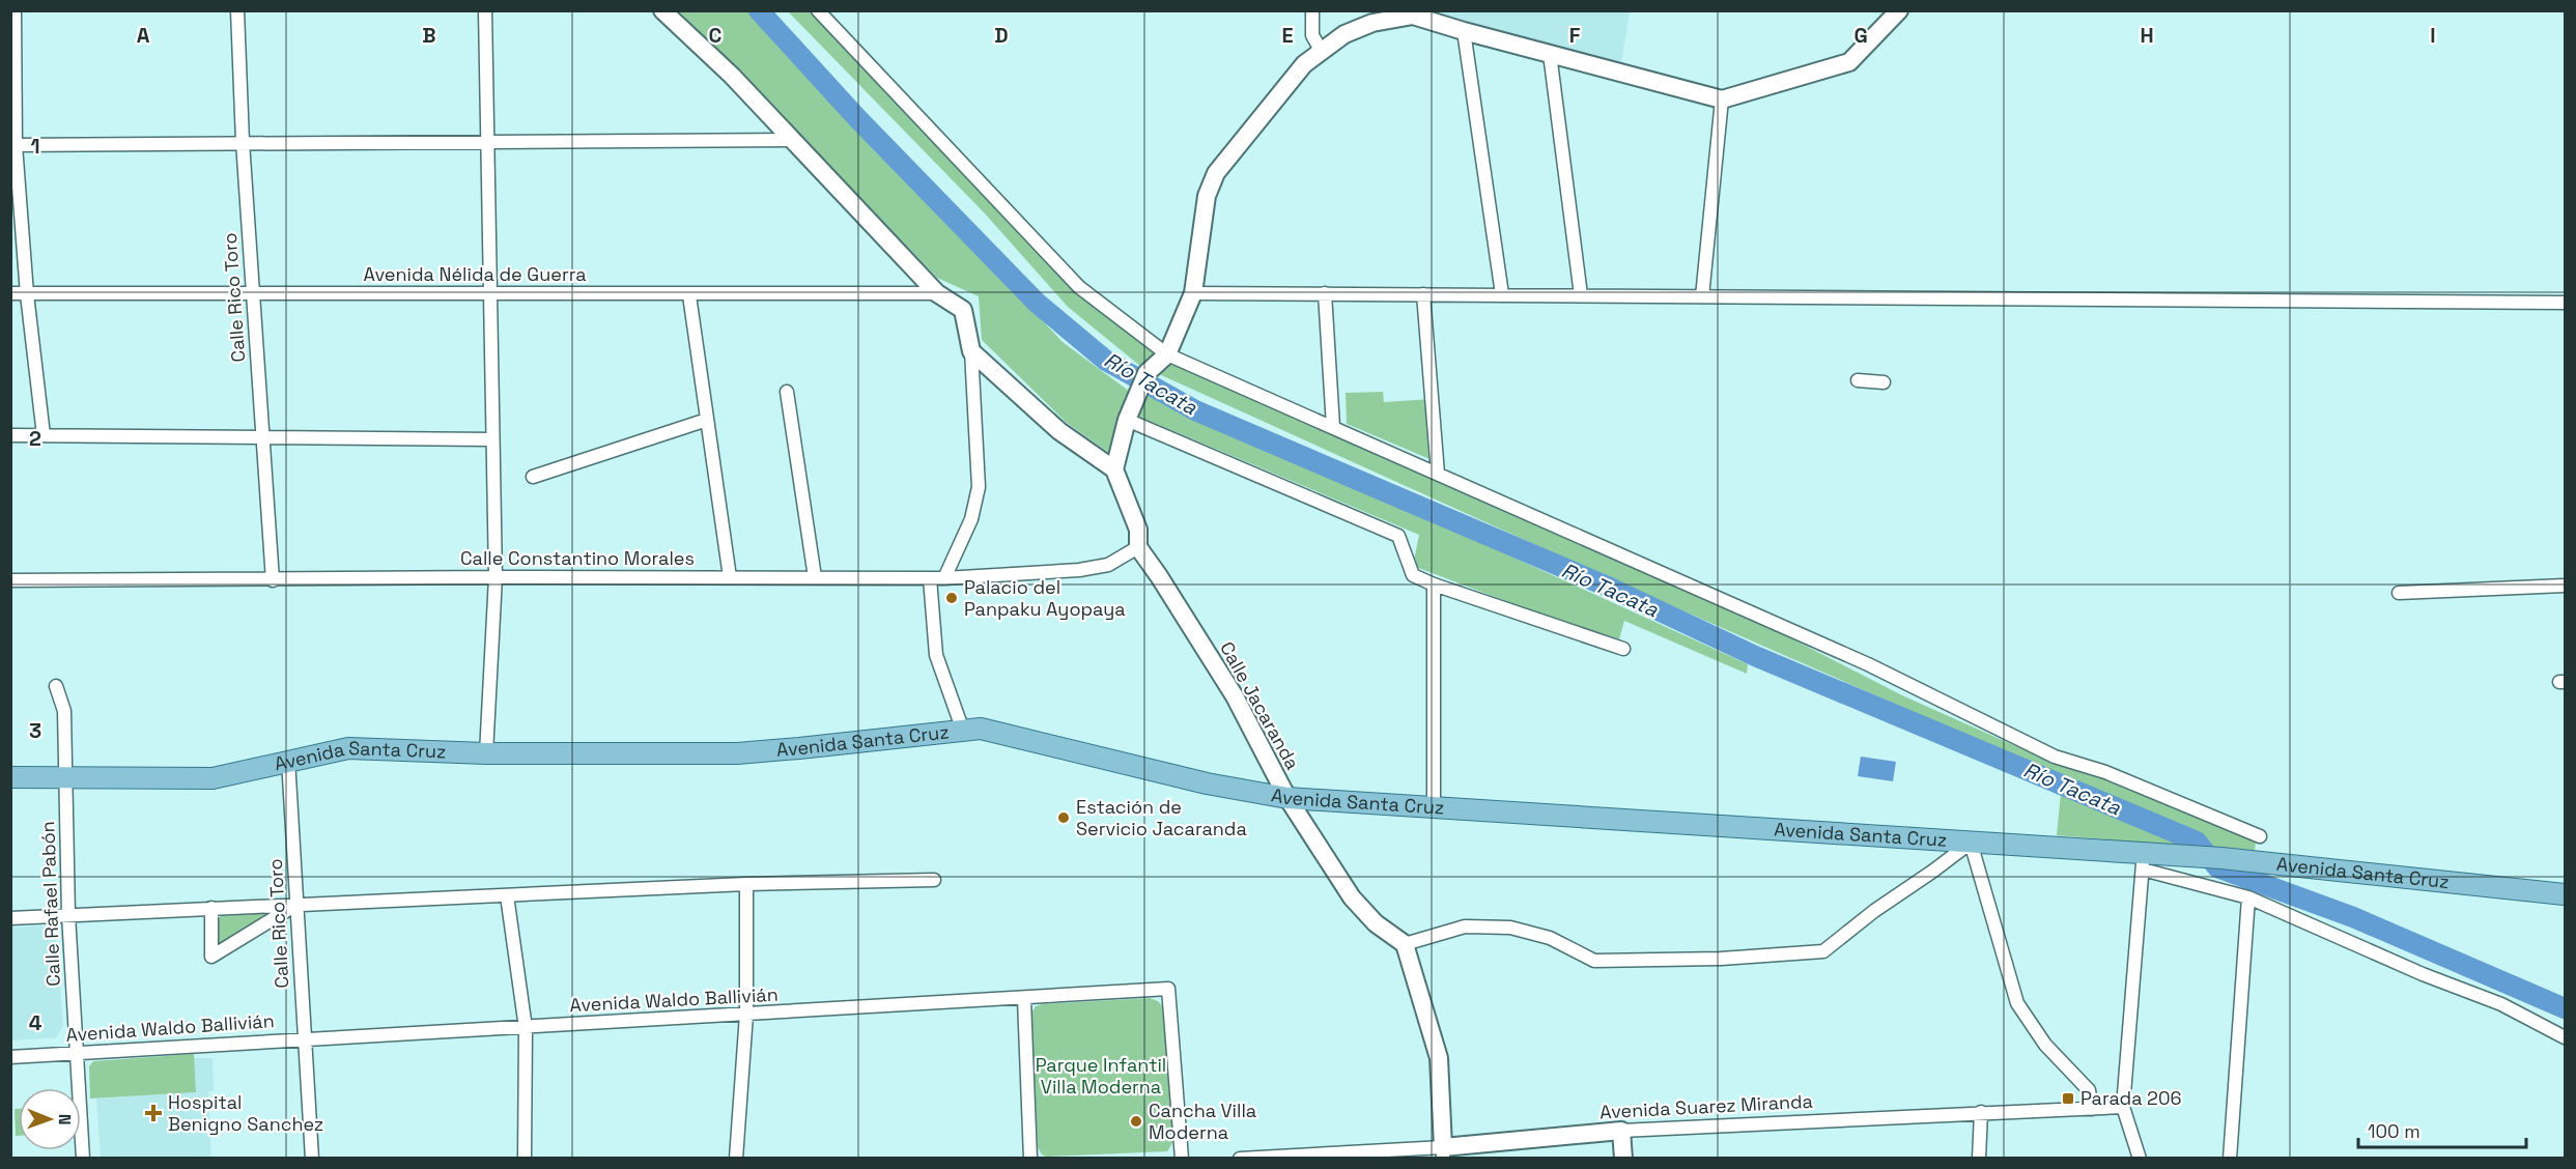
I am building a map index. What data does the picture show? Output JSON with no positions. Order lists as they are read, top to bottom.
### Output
{
  "streets": {
    "main road": ["Avenida Santa Cruz"],
    "street": [
      "Avenida Nélida de Guerra",
      "Calle Rico Toro",
      "Calle Constantino Morales",
      "Calle Jacaranda",
      "Calle Rafael Pabón",
      "Avenida Waldo Ballivián",
      "Avenida Suarez Miranda"
    ]
  },
  "crossings": [
    ["Avenida Nélida de Guerra", "Calle Rico Toro"],
    ["Calle Rico Toro", "Calle Constantino Morales"],
    ["Calle Rico Toro", "Avenida Santa Cruz"],
    ["Calle Rico Toro", "Avenida Waldo Ballivián"],
    ["Calle Constantino Morales", "Calle Jacaranda"],
    ["Calle Jacaranda", "Avenida Santa Cruz"],
    ["Avenida Santa Cruz", "Calle Rafael Pabón"],
    ["Calle Rafael Pabón", "Avenida Waldo Ballivián"]
  ],
  "water": ["Río Tacata"],
  "parks": ["Parque Infantil Villa Moderna"],
  "places": {
    "other": ["Palacio del Panpaku Ayopaya", "Estación de Servicio Jacaranda", "Cancha Villa Moderna"],
    "transit": ["Parada 206"],
    "health": ["Hospital Benigno Sanchez"]
  },
  "scale_bar": "100 m",
  "north": "right",
  "grid": {
    "columns": [
      "A",
      "B",
      "C",
      "D",
      "E",
      "F",
      "G",
      "H",
      "I"
    ],
    "rows": [
      "1",
      "2",
      "3",
      "4"
    ]
  }
}
